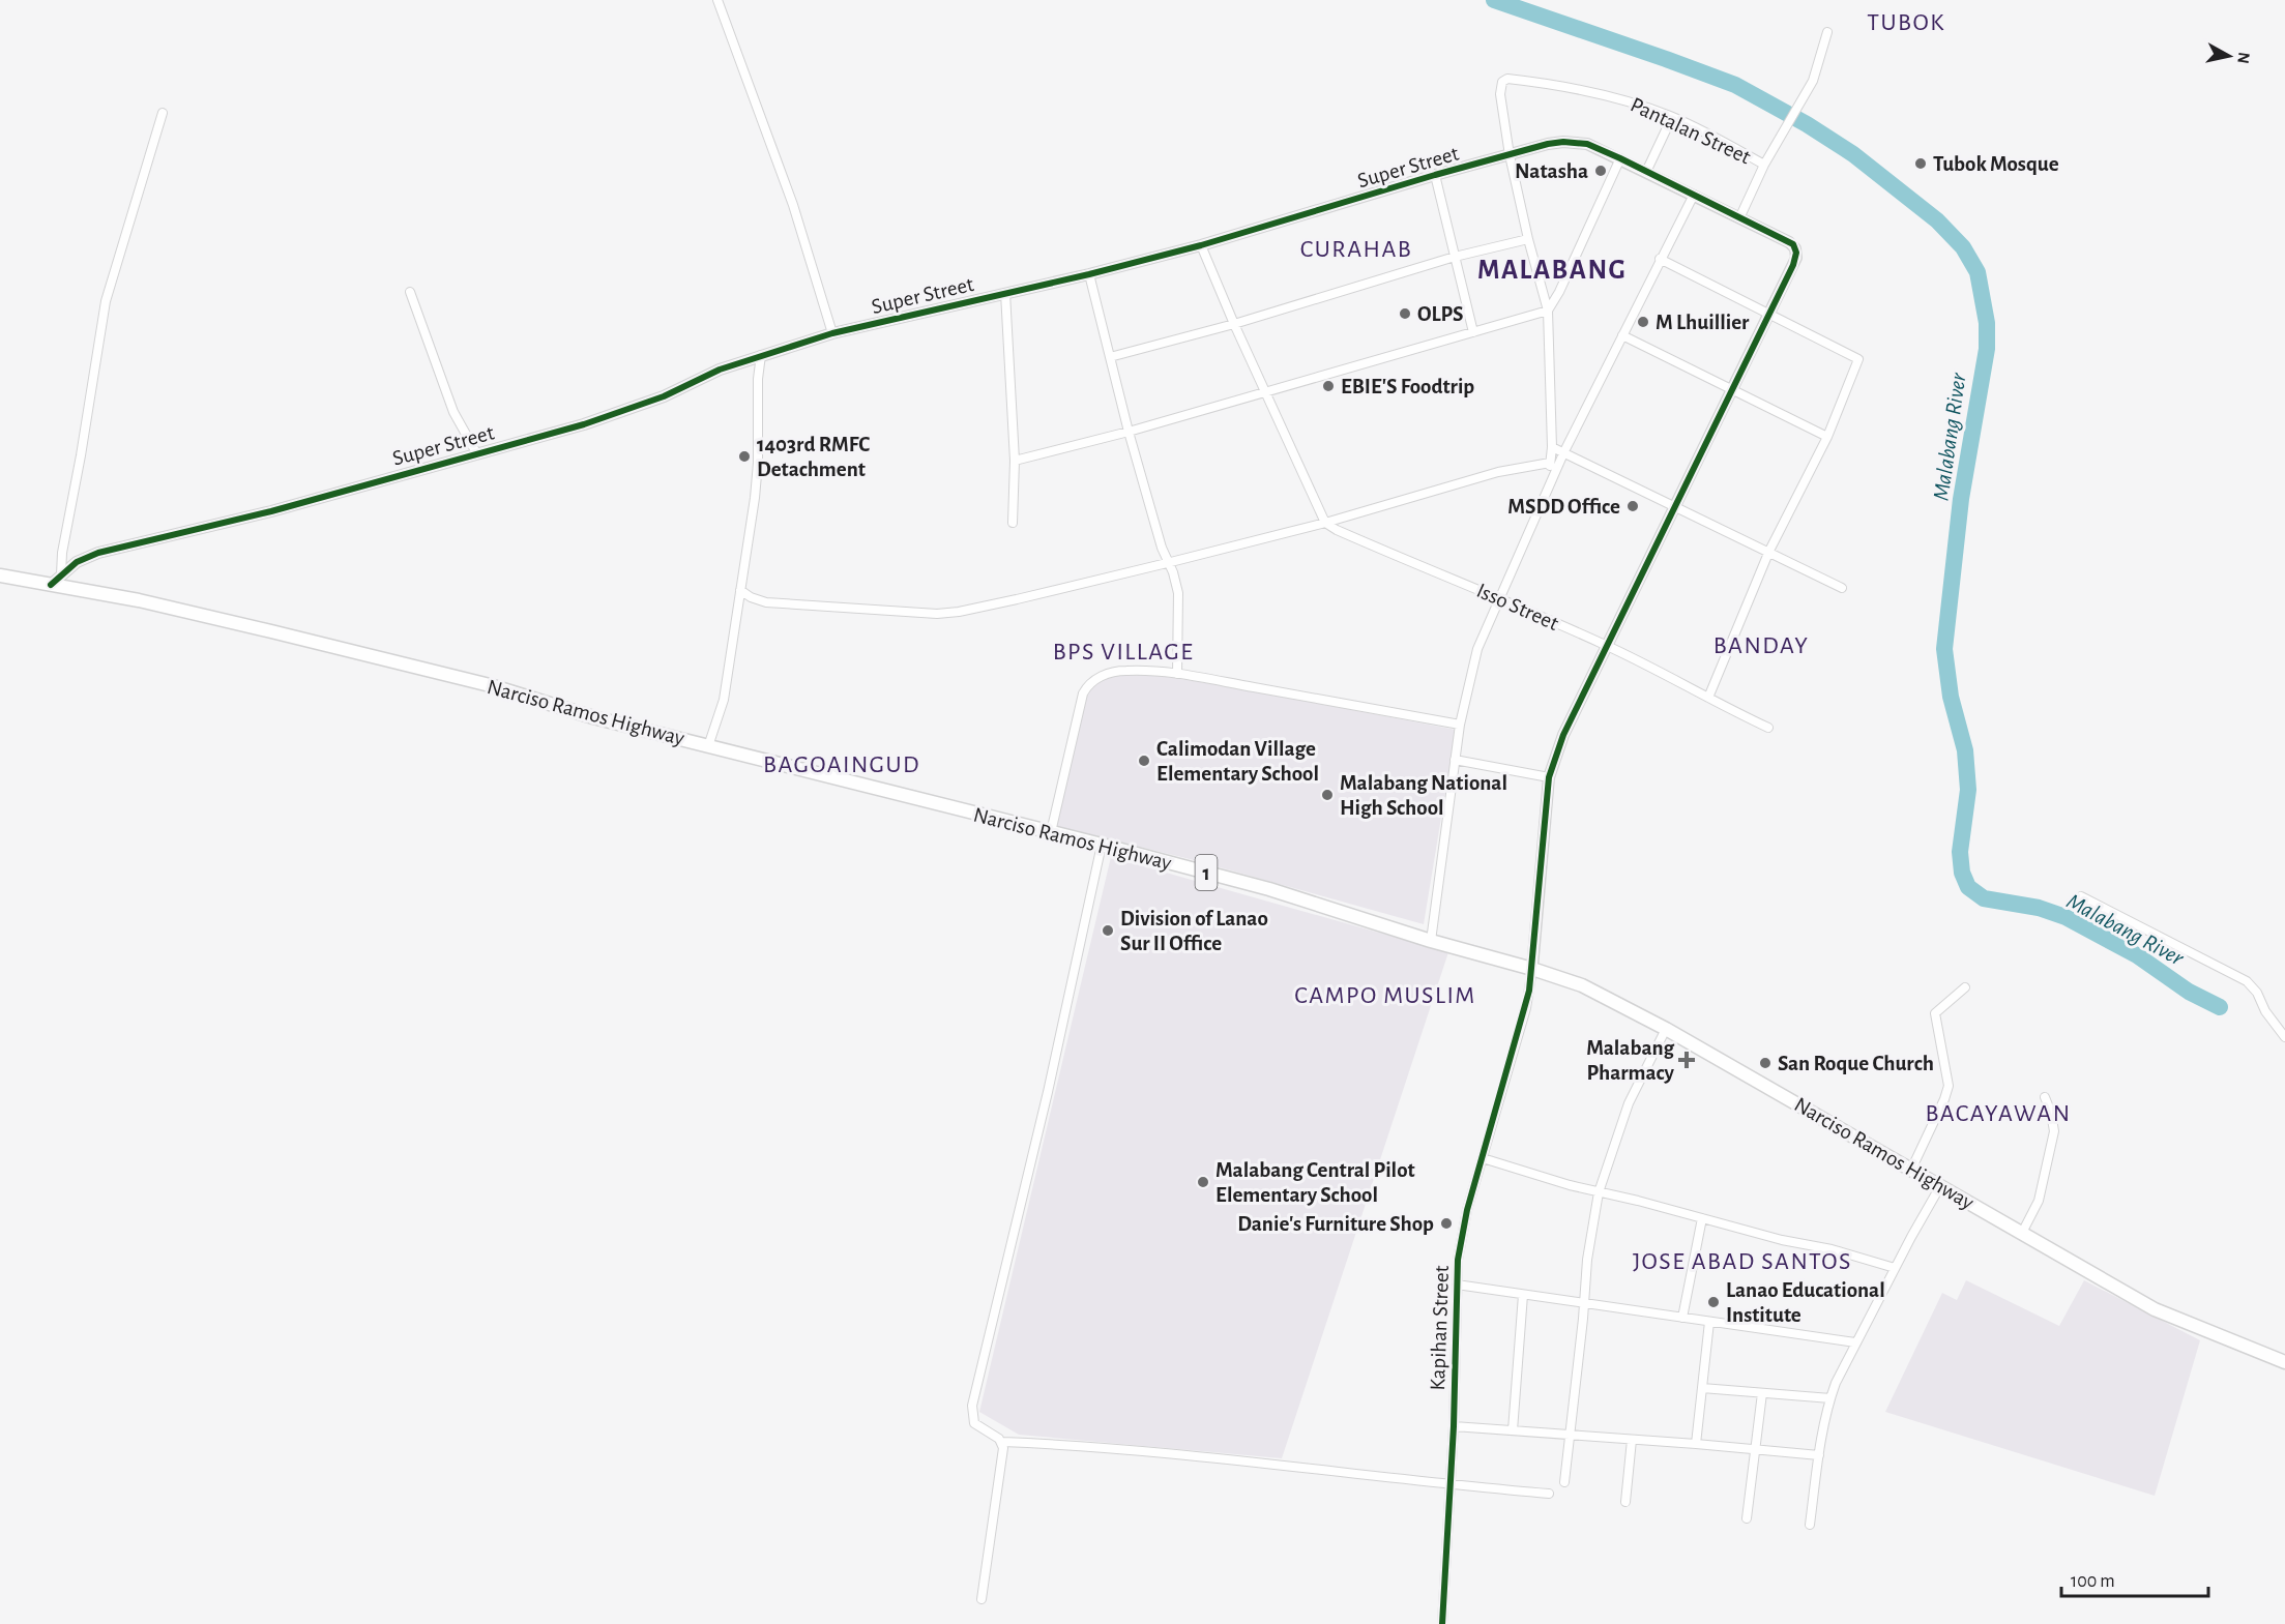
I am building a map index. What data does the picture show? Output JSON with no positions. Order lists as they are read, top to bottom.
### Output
{
  "streets": {
    "highway": ["Narciso Ramos Highway", "1"],
    "street": [
      "Pantalan Street",
      "Super Street",
      "Isso Street",
      "Kapihan Street"
    ]
  },
  "crossings": [
    ["Pantalan Street", "Super Street"],
    ["Super Street", "Narciso Ramos Highway"],
    ["Narciso Ramos Highway", "Kapihan Street"]
  ],
  "districts": [
    "TUBOK",
    "CURAHAB",
    "MALABANG",
    "BANDAY",
    "BPS VILLAGE",
    "BAGOAINGUD",
    "CAMPO MUSLIM",
    "BACAYAWAN",
    "JOSE ABAD SANTOS"
  ],
  "water": ["Malabang River"],
  "places": {
    "other": [
      "Tubok Mosque",
      "Natasha",
      "OLPS",
      "M Lhuillier",
      "EBIE'S Foodtrip",
      "1403rd RMFC Detachment",
      "MSDD Office",
      "Calimodan Village Elementary School",
      "Malabang National High School",
      "Division of Lanao Sur II Office",
      "San Roque Church",
      "Malabang Central Pilot Elementary School",
      "Danie's Furniture Shop",
      "Lanao Educational Institute"
    ],
    "health": ["Malabang Pharmacy"]
  },
  "scale_bar": "100 m",
  "north": "right"
}
